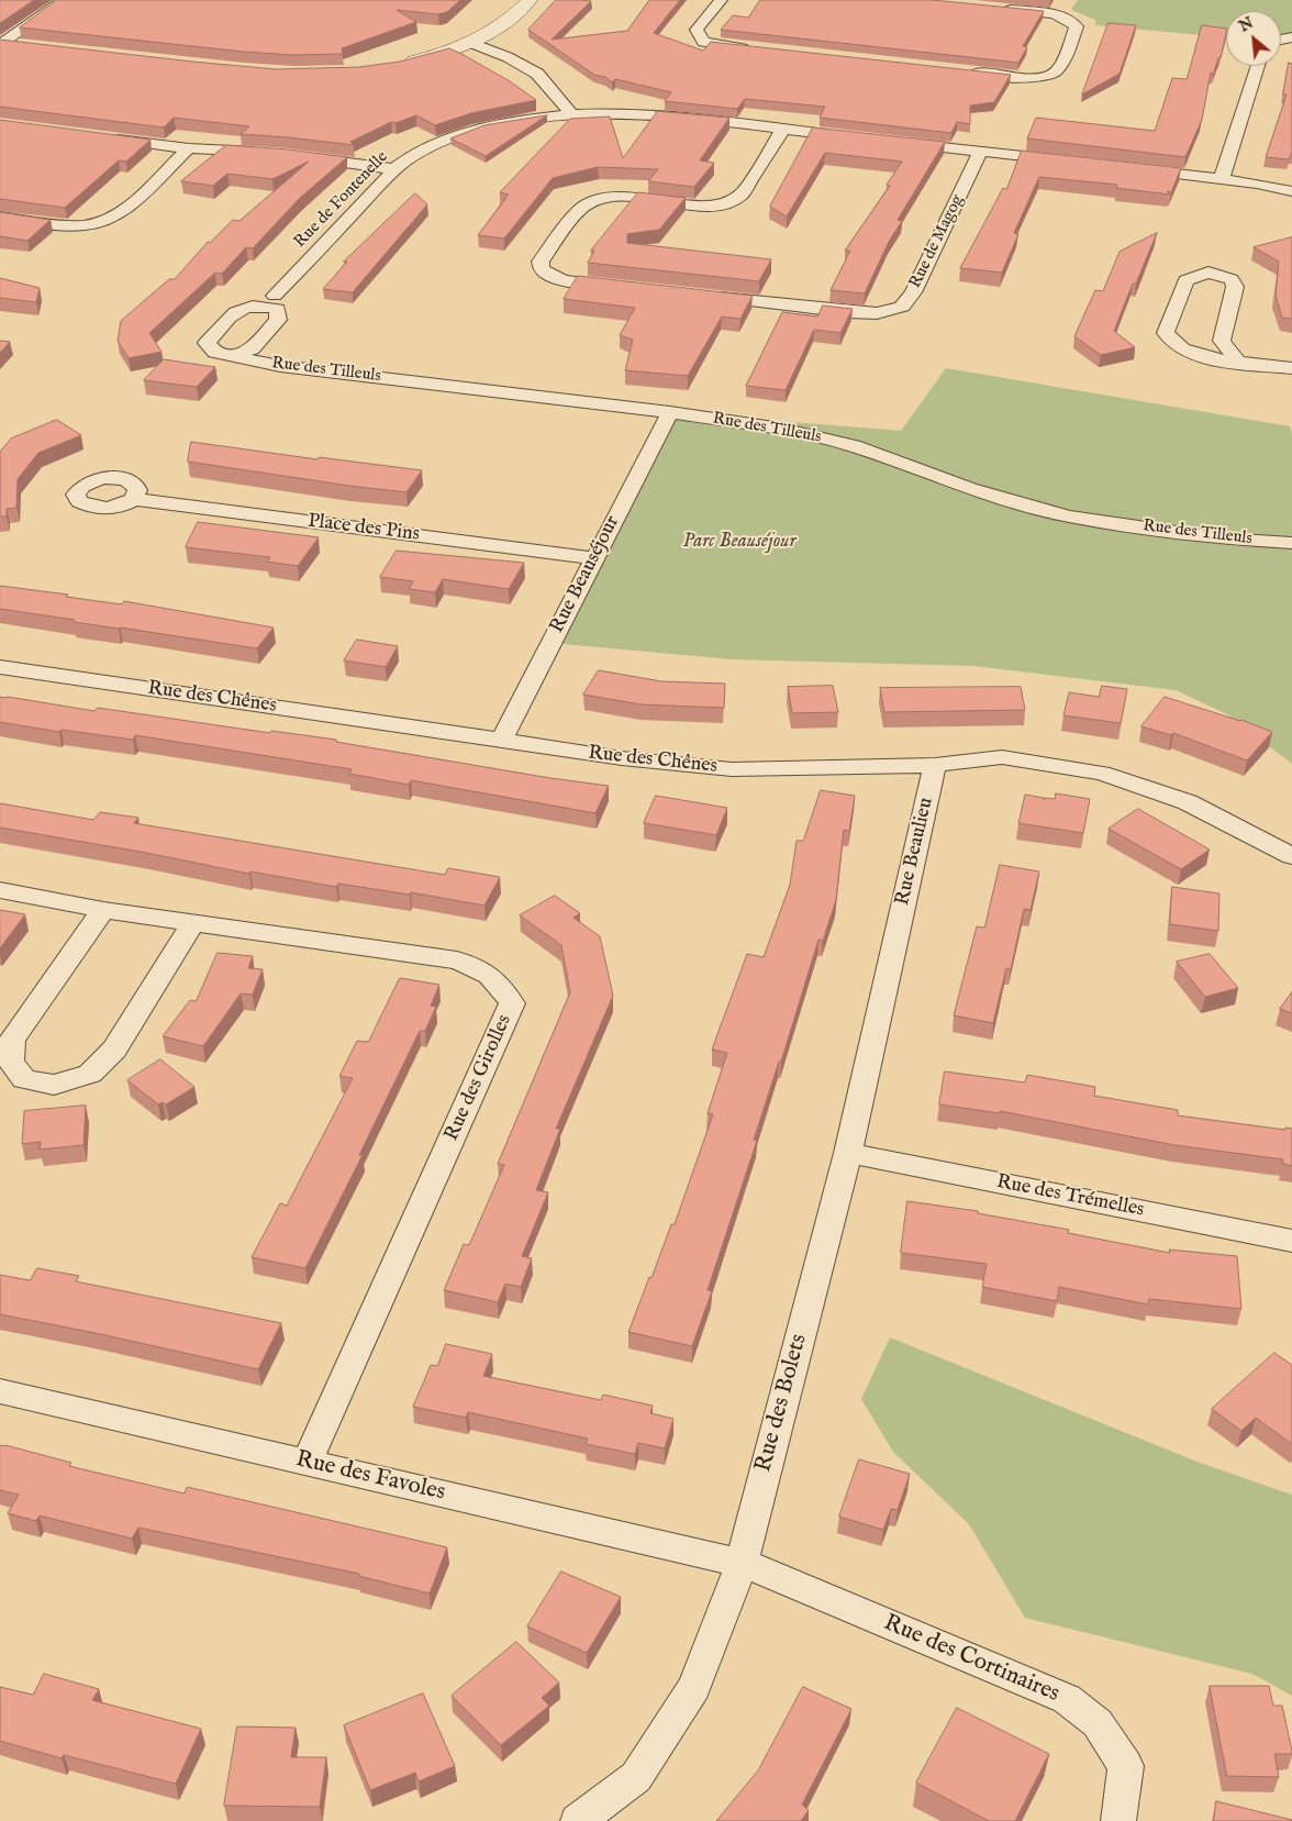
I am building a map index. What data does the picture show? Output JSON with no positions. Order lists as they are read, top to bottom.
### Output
{
  "streets": {
    "street": [
      "Rue de Fontenelle",
      "Rue de Magog",
      "Rue des Tilleuls",
      "Place des Pins",
      "Rue Beauséjour",
      "Rue des Chênes",
      "Rue Beaulieu",
      "Rue des Girolles",
      "Rue des Trémelles",
      "Rue des Bolets",
      "Rue des Favoles",
      "Rue des Cortinaires"
    ]
  },
  "crossings": [
    ["Rue des Tilleuls", "Rue Beauséjour"],
    ["Place des Pins", "Rue Beauséjour"],
    ["Rue Beauséjour", "Rue des Chênes"],
    ["Rue des Chênes", "Rue Beaulieu"],
    ["Rue Beaulieu", "Rue des Bolets"],
    ["Rue des Girolles", "Rue des Favoles"],
    ["Rue des Trémelles", "Rue des Bolets"],
    ["Rue des Bolets", "Rue des Favoles"],
    ["Rue des Bolets", "Rue des Cortinaires"],
    ["Rue des Favoles", "Rue des Cortinaires"]
  ],
  "parks": ["Parc Beauséjour"],
  "north": "top left"
}
